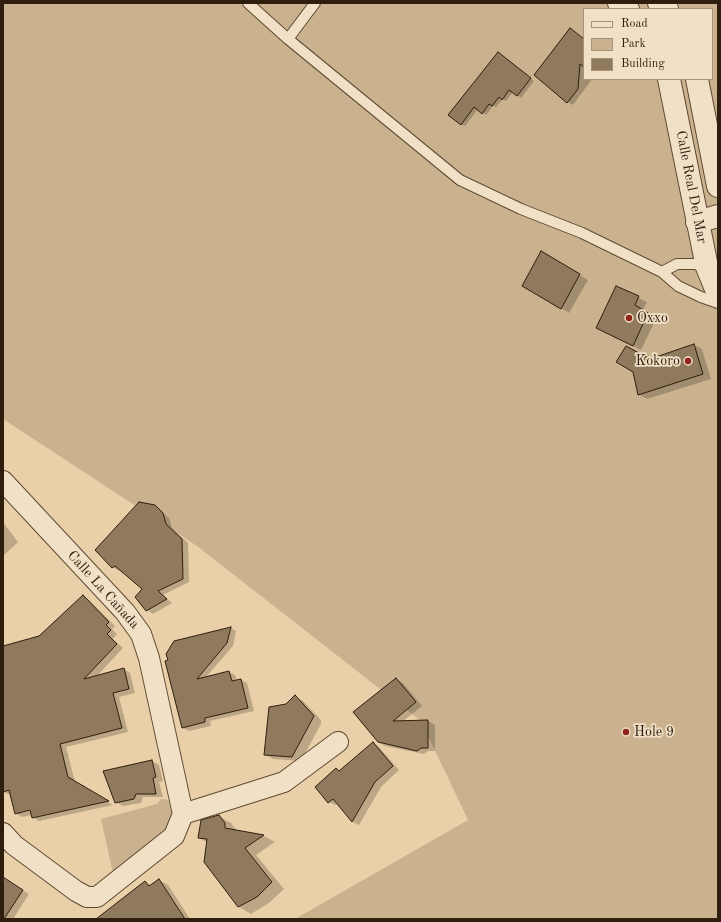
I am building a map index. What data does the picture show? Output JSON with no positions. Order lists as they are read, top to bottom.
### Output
{
  "streets": {
    "street": ["Calle Real Del Mar", "Calle La Cañada"]
  },
  "places": ["Oxxo", "Kokoro", "Hole 9"],
  "legend": ["Road", "Park", "Building"]
}
